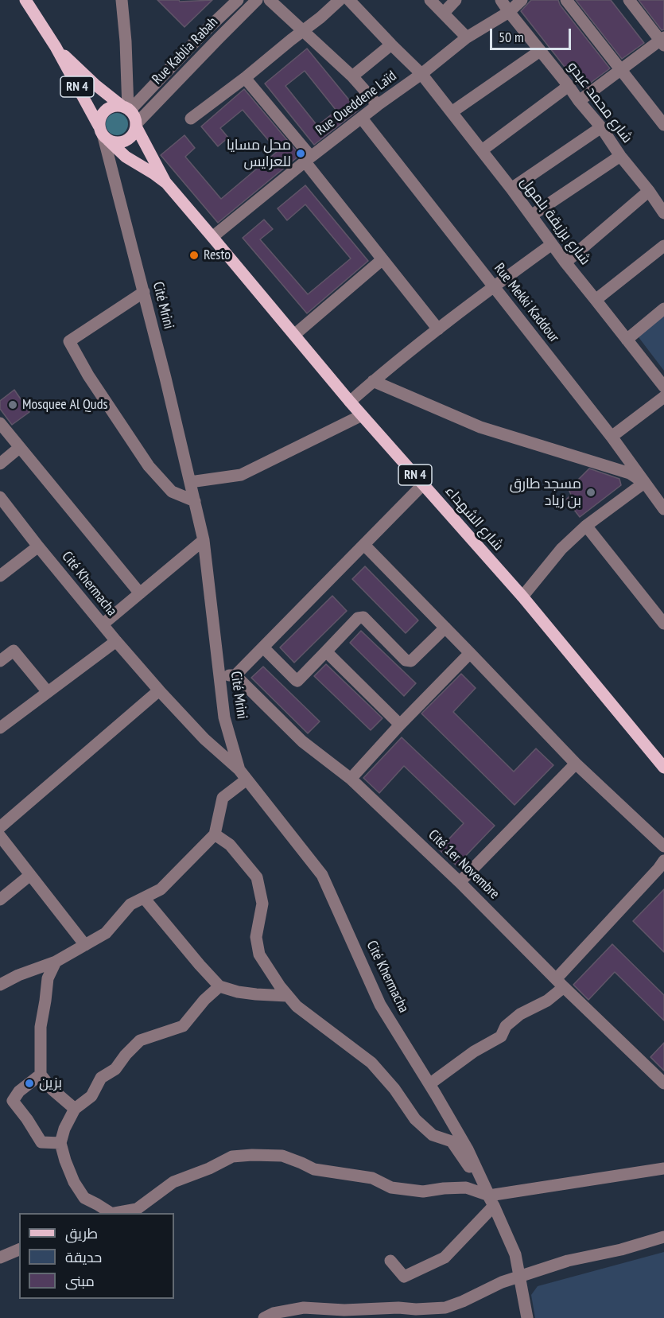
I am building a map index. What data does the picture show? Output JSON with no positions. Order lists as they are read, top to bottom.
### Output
{
  "streets": {
    "main road": ["RN 4", "شارع الشهداء"],
    "street": [
      "Rue Kablia Rabah",
      "شارع محمد عبدو",
      "Rue Oueddene Laïd",
      "شارع برزيقة بلمهل",
      "Rue Mekki Kaddour",
      "Cité Mrini",
      "Cité Khermacha",
      "Cité 1er Novembre"
    ]
  },
  "crossings": [
    ["Rue Kablia Rabah", "RN 4"],
    ["Rue Kablia Rabah", "Cité Mrini"],
    ["RN 4", "Cité Mrini"],
    ["RN 4", "شارع الشهداء"],
    ["شارع محمد عبدو", "Rue Oueddene Laïd"],
    ["Rue Oueddene Laïd", "شارع برزيقة بلمهل"],
    ["Rue Oueddene Laïd", "Rue Mekki Kaddour"],
    ["Rue Oueddene Laïd", "شارع الشهداء"],
    ["Cité Mrini", "Cité Khermacha"]
  ],
  "places": [
    "محل مسايا للعرايس",
    "Resto",
    "Mosquee Al Quds",
    "مسجد طارق بن زياد",
    "بزين"
  ],
  "legend": ["طريق", "حديقة", "مبنى"],
  "scale_bar": "50 m"
}
